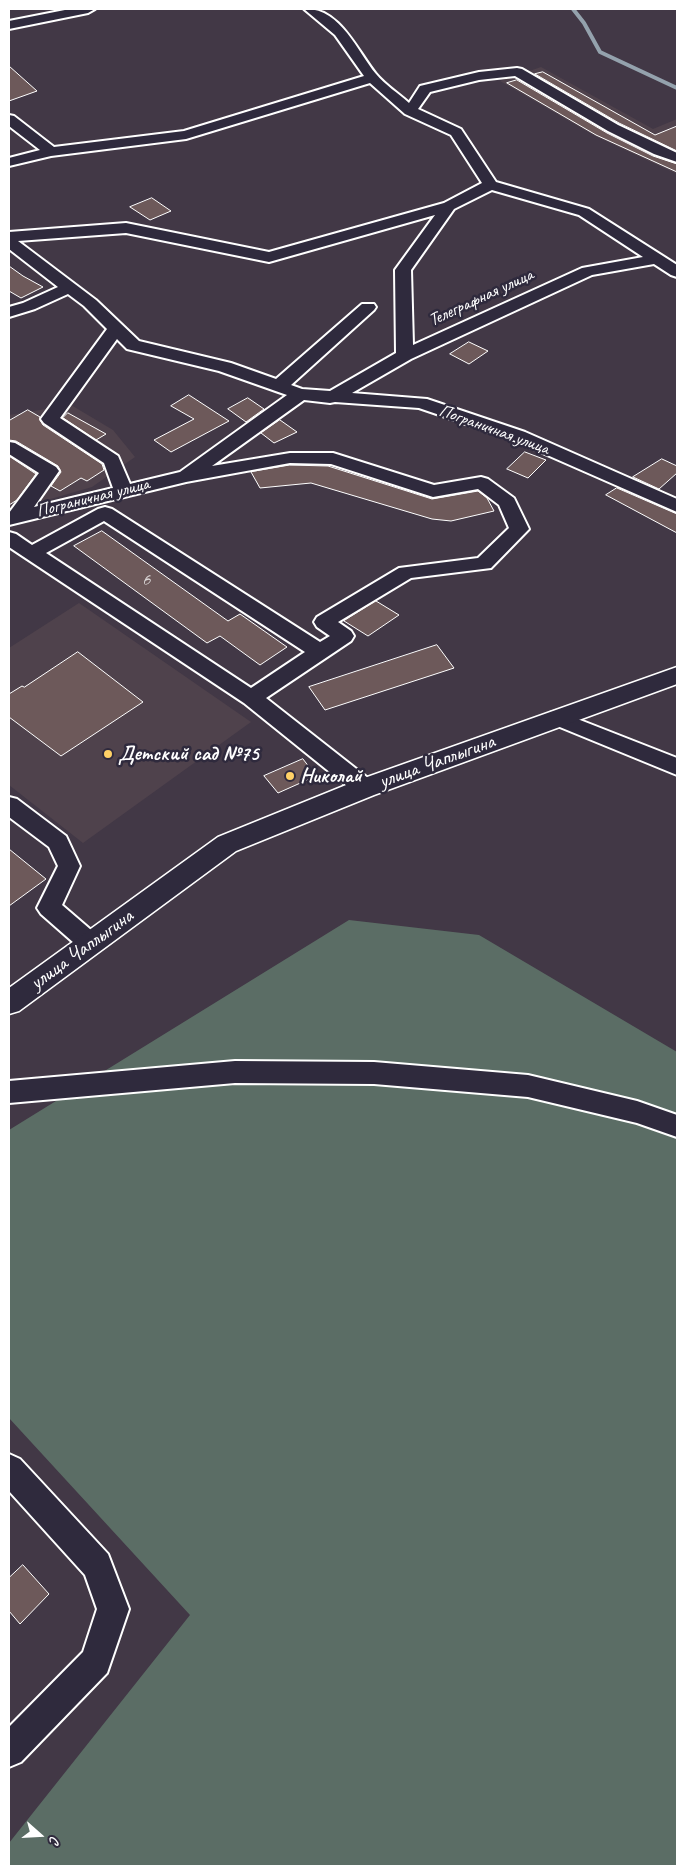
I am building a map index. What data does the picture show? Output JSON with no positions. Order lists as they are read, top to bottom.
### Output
{
  "streets": {
    "main road": ["улица Чаплыгина"],
    "street": ["Телеграфная улица", "Пограничная улица"]
  },
  "crossings": [
    ["Телеграфная улица", "Пограничная улица"]
  ],
  "places": ["Детский сад №75", "Николай"],
  "house_numbers": ["6"],
  "north": "right"
}
